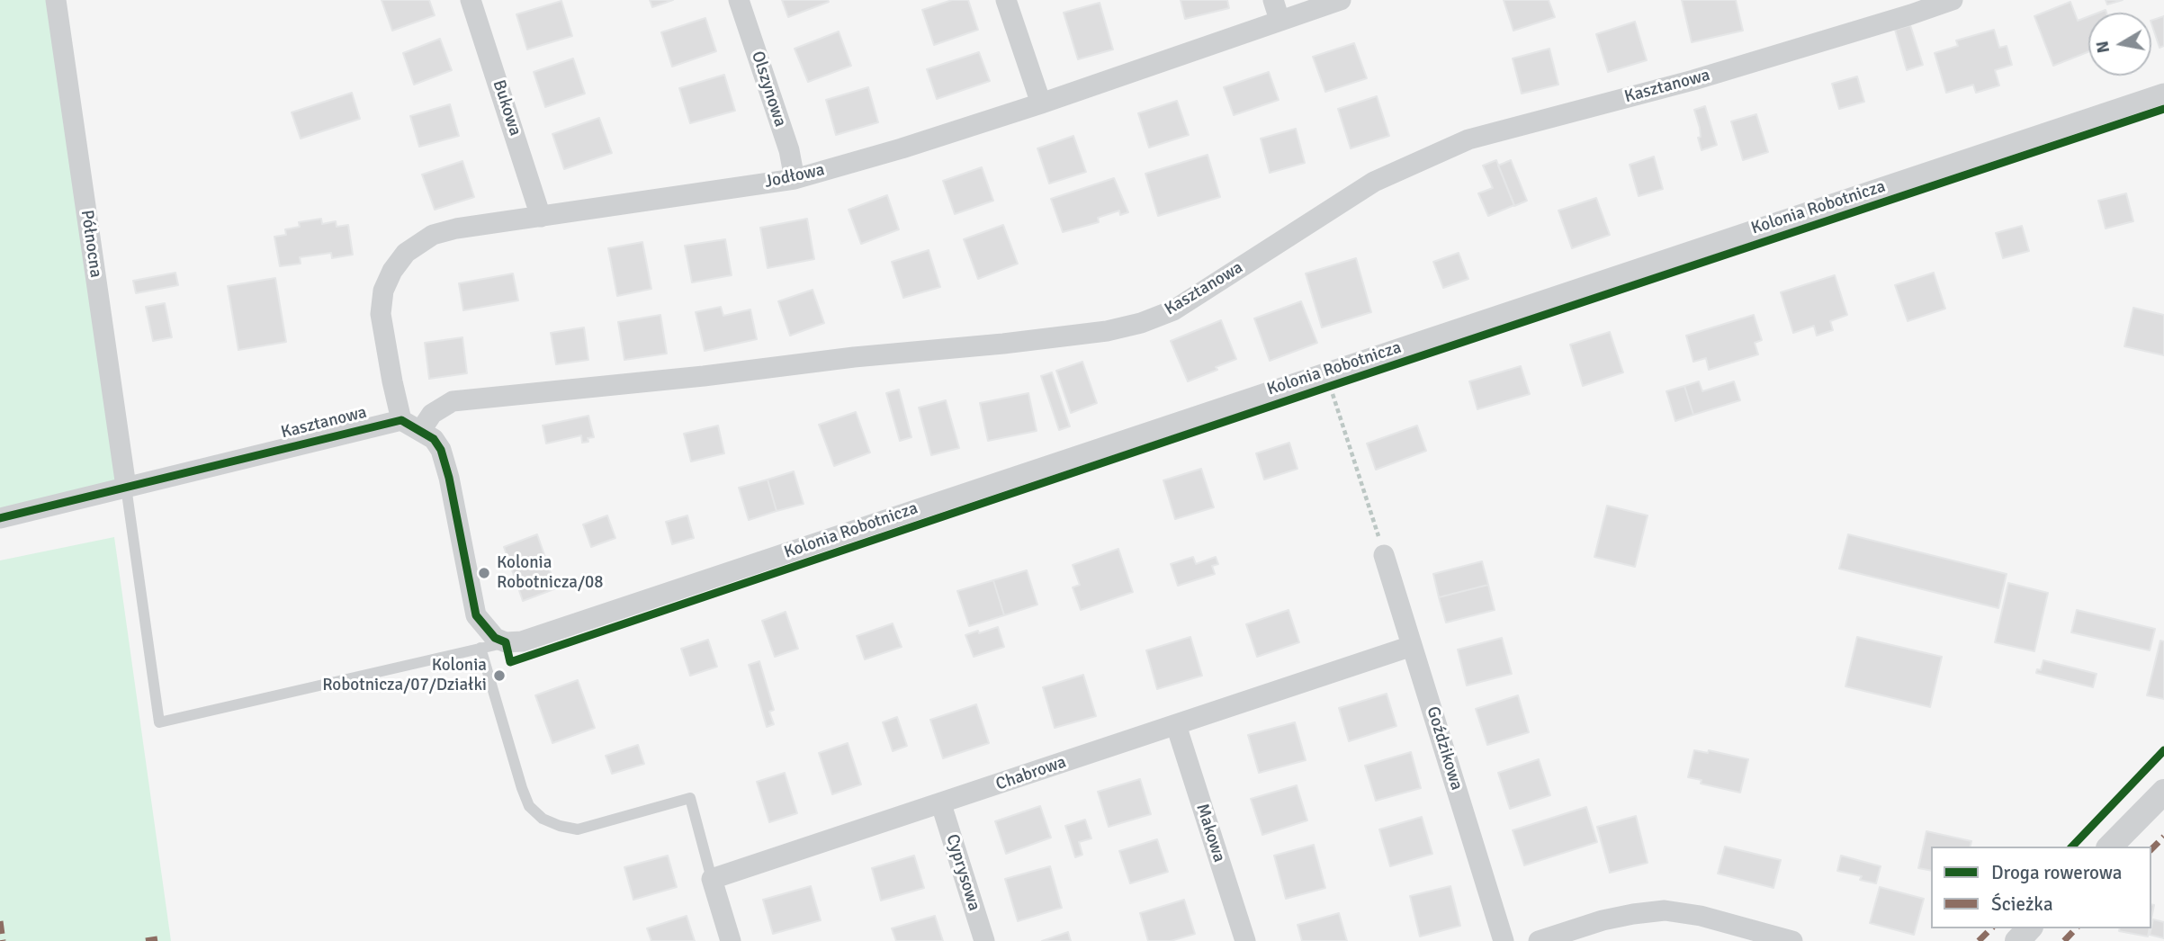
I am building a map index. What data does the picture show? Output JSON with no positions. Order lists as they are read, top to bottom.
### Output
{
  "streets": {
    "street": [
      "Kasztanowa",
      "Olszynowa",
      "Bukowa",
      "Jodłowa",
      "Kolonia Robotnicza",
      "Północna",
      "Goździkowa",
      "Chabrowa",
      "Makowa",
      "Cyprysowa"
    ]
  },
  "crossings": [
    ["Kasztanowa", "Jodłowa"],
    ["Kasztanowa", "Północna"],
    ["Olszynowa", "Jodłowa"],
    ["Bukowa", "Jodłowa"],
    ["Goździkowa", "Chabrowa"],
    ["Chabrowa", "Makowa"],
    ["Chabrowa", "Cyprysowa"]
  ],
  "places": ["Kolonia Robotnicza/08", "Kolonia Robotnicza/07/Działki"],
  "legend": ["Droga rowerowa", "Ścieżka"],
  "north": "left"
}
